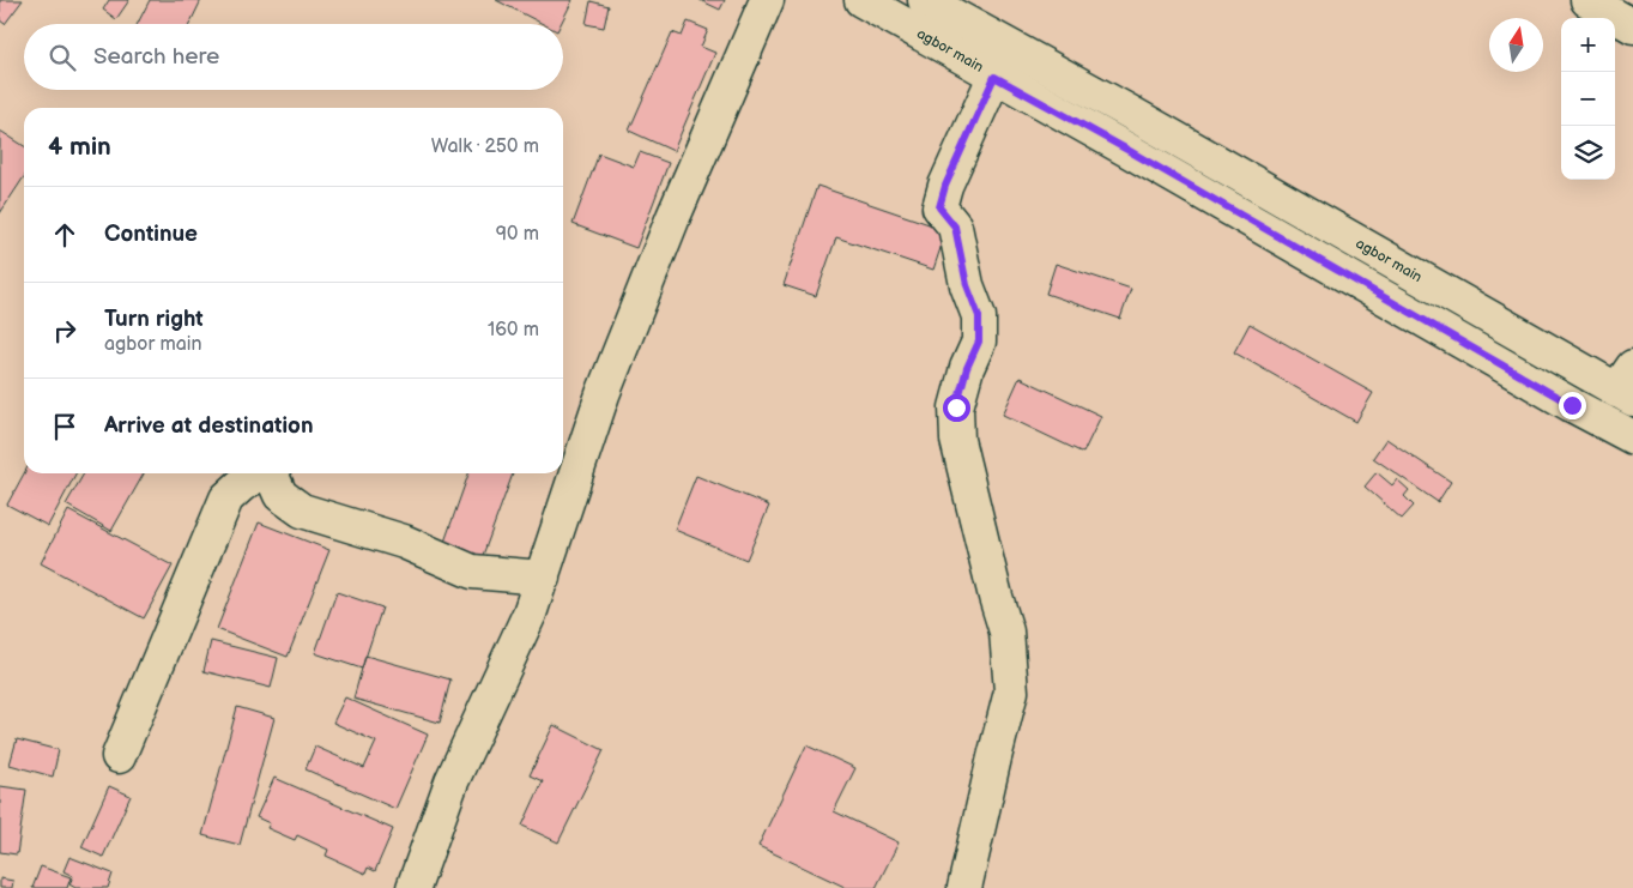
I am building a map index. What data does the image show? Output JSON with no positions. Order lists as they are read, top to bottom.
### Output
{
  "streets": {
    "street": ["agbor main"]
  },
  "north": "top",
  "page": {
    "map_buttons": ["+", "−"],
    "search": "Search here",
    "heading": ["4 min", "Walk · 250 m"],
    "list": [
      ["Continue", "90 m"],
      ["Turn right", "agbor main", "160 m"],
      "Arrive at destination"
    ]
  }
}
